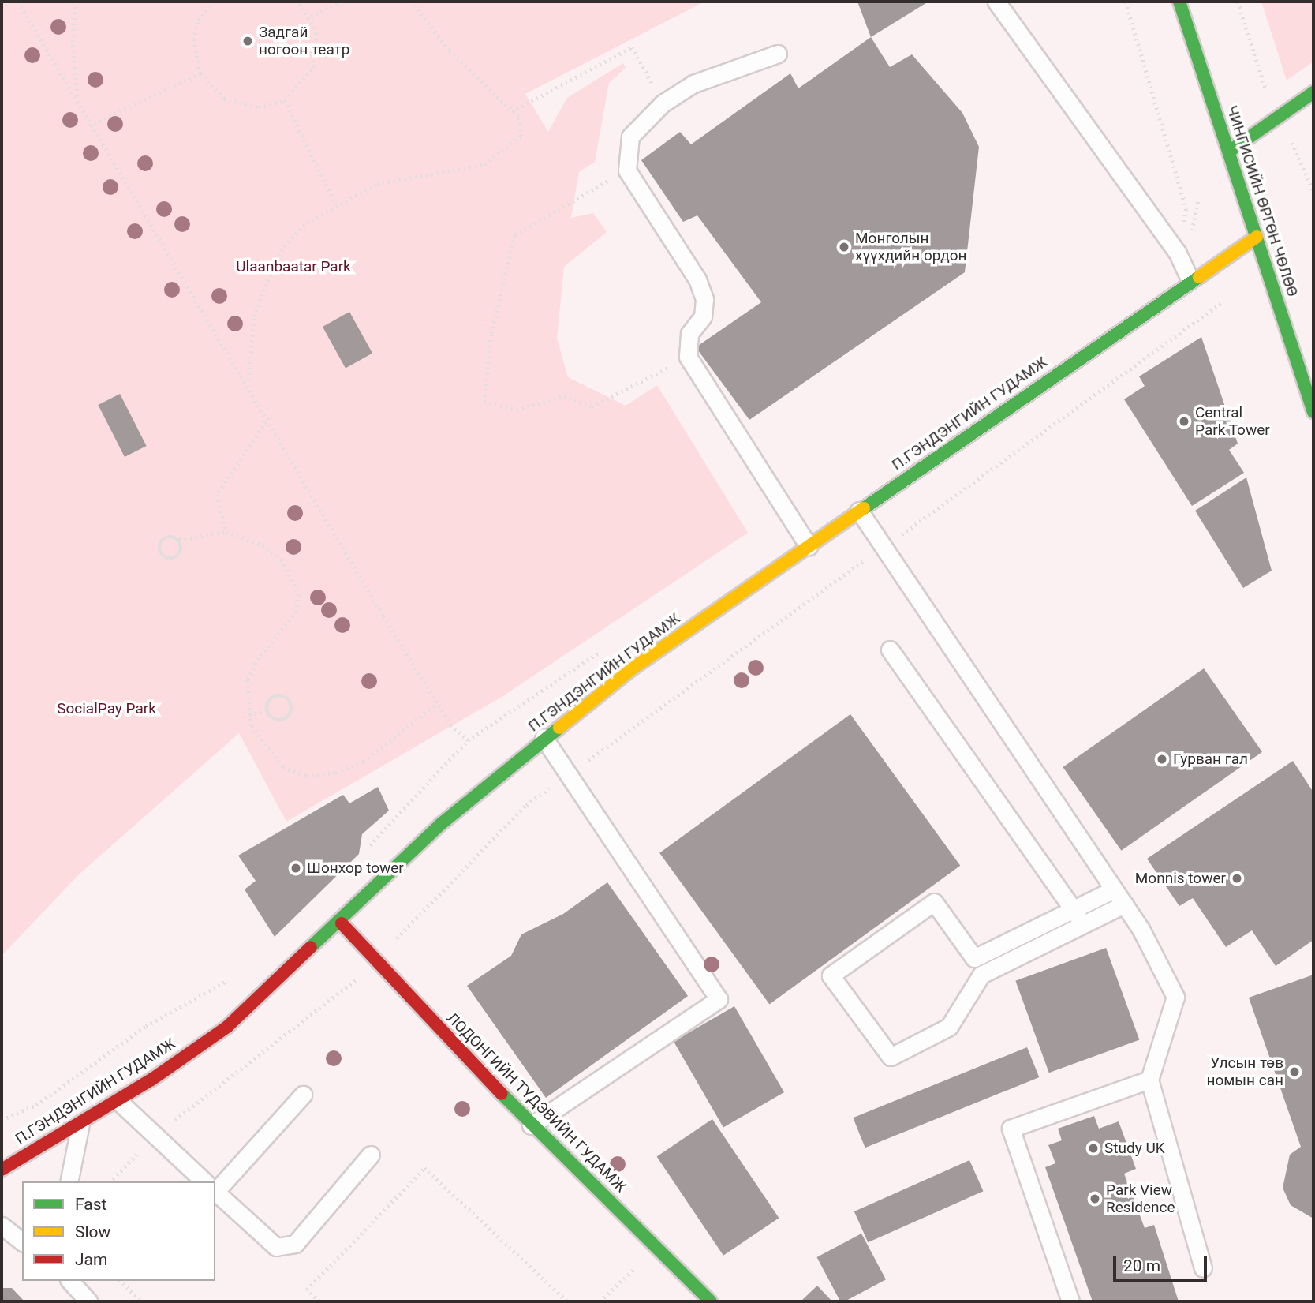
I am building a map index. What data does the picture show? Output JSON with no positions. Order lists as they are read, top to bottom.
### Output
{
  "streets": {
    "main road": ["ЧИНГИСИЙН ӨРГӨН ЧӨЛӨӨ", "П.ГЭНДЭНГИЙН ГУДАМЖ", "ЛОДОНГИЙН ТҮДЭВИЙН ГУДАМЖ"]
  },
  "crossings": [
    ["ЧИНГИСИЙН ӨРГӨН ЧӨЛӨӨ", "П.ГЭНДЭНГИЙН ГУДАМЖ"],
    ["П.ГЭНДЭНГИЙН ГУДАМЖ", "ЛОДОНГИЙН ТҮДЭВИЙН ГУДАМЖ"]
  ],
  "parks": ["Ulaanbaatar Park", "SocialPay Park"],
  "places": [
    "Задгай ногоон театр",
    "Монголын хүүхдийн ордон",
    "Central Park Tower",
    "Гурван гал",
    "Шонхор tower",
    "Monnis tower",
    "Улсын төв номын сан",
    "Study UK",
    "Park View Residence"
  ],
  "legend": ["Fast", "Slow", "Jam"],
  "scale_bar": "20 m"
}
